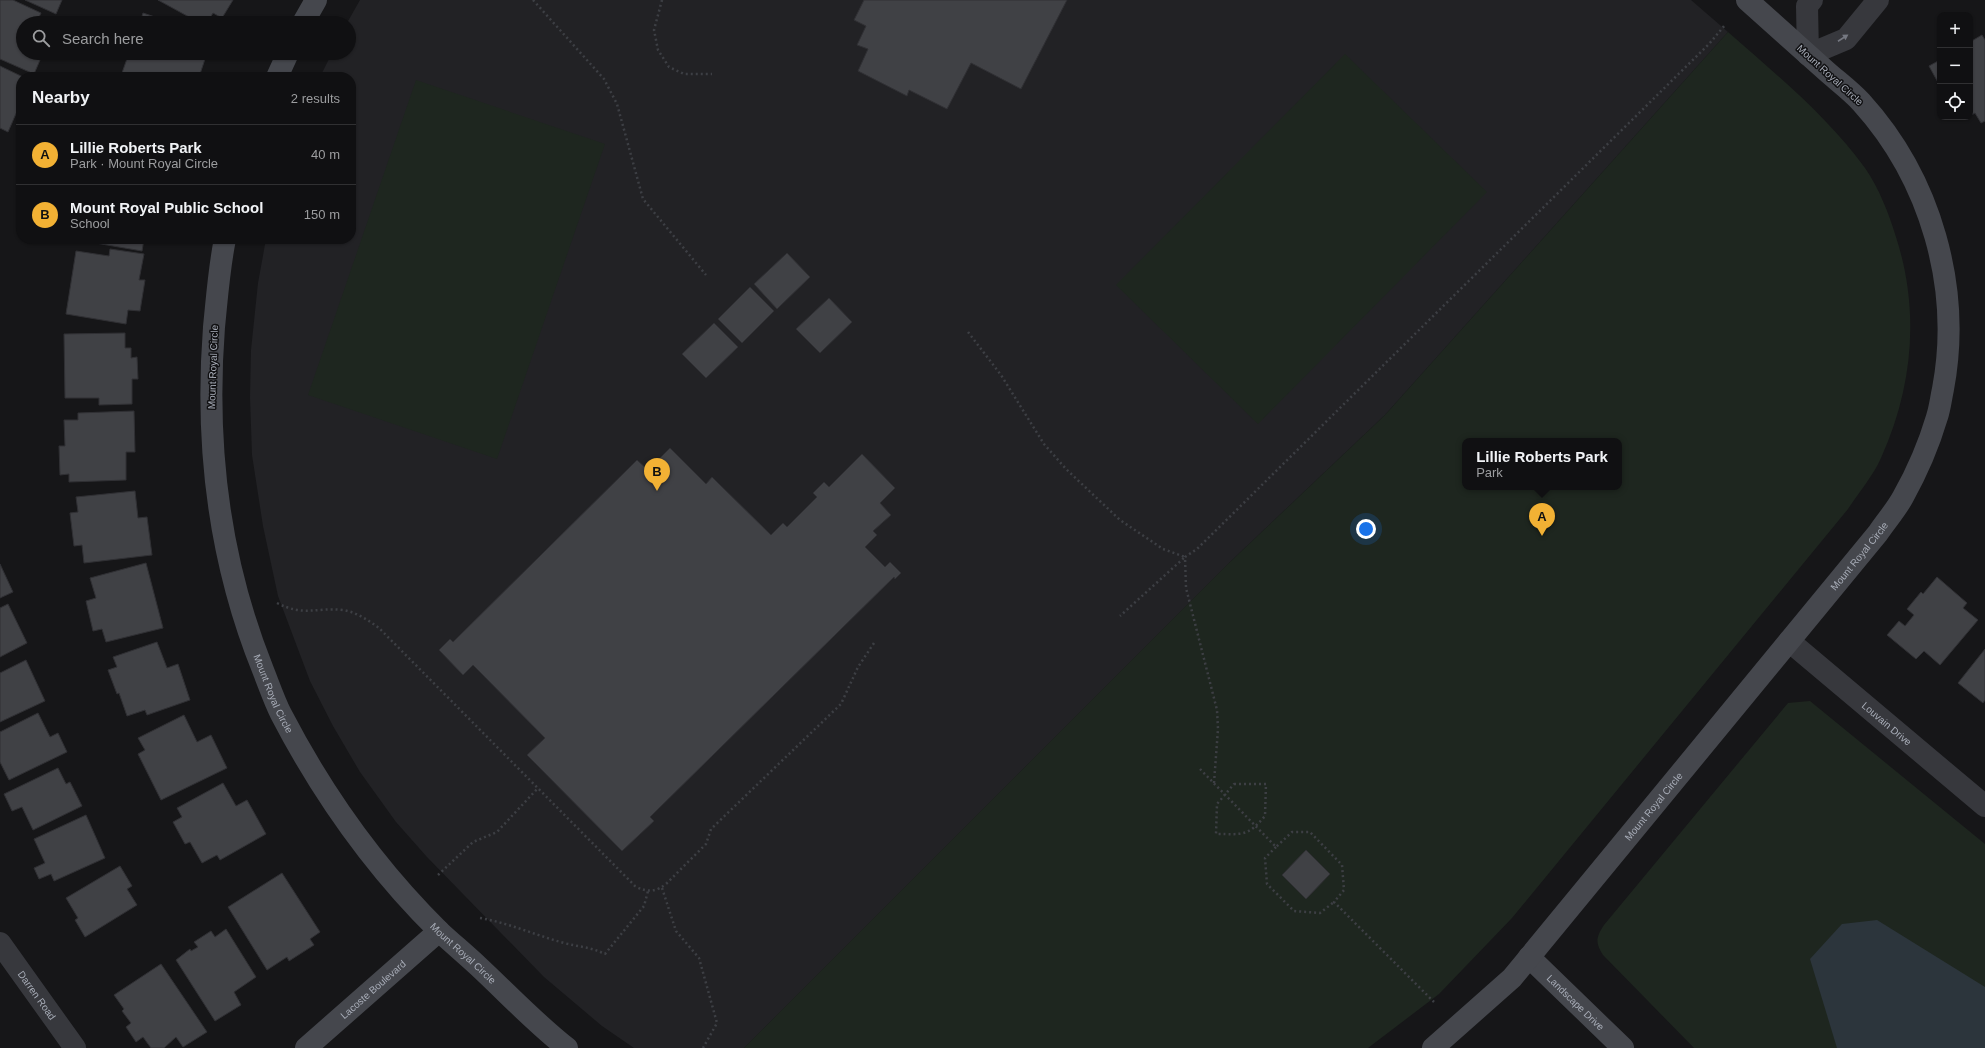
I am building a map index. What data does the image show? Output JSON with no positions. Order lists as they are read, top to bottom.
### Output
{
  "streets": {
    "street": [
      "Mount Royal Circle",
      "Louvain Drive",
      "Lacoste Boulevard",
      "Darren Road",
      "Landscape Drive"
    ]
  },
  "crossings": [
    ["Mount Royal Circle", "Louvain Drive"],
    ["Mount Royal Circle", "Lacoste Boulevard"],
    ["Mount Royal Circle", "Landscape Drive"]
  ],
  "page": {
    "map_buttons": ["+", "−"],
    "search": "Search here",
    "heading": ["Nearby", "2 results"],
    "list": [
      {
        "mark": "A",
        "name": "Lillie Roberts Park",
        "note": "Park · Mount Royal Circle",
        "value": "40 m"
      },
      {
        "mark": "B",
        "name": "Mount Royal Public School",
        "note": "School",
        "value": "150 m"
      }
    ],
    "popup": ["Lillie Roberts Park", "Park"],
    "pins": ["B", "A"]
  }
}
